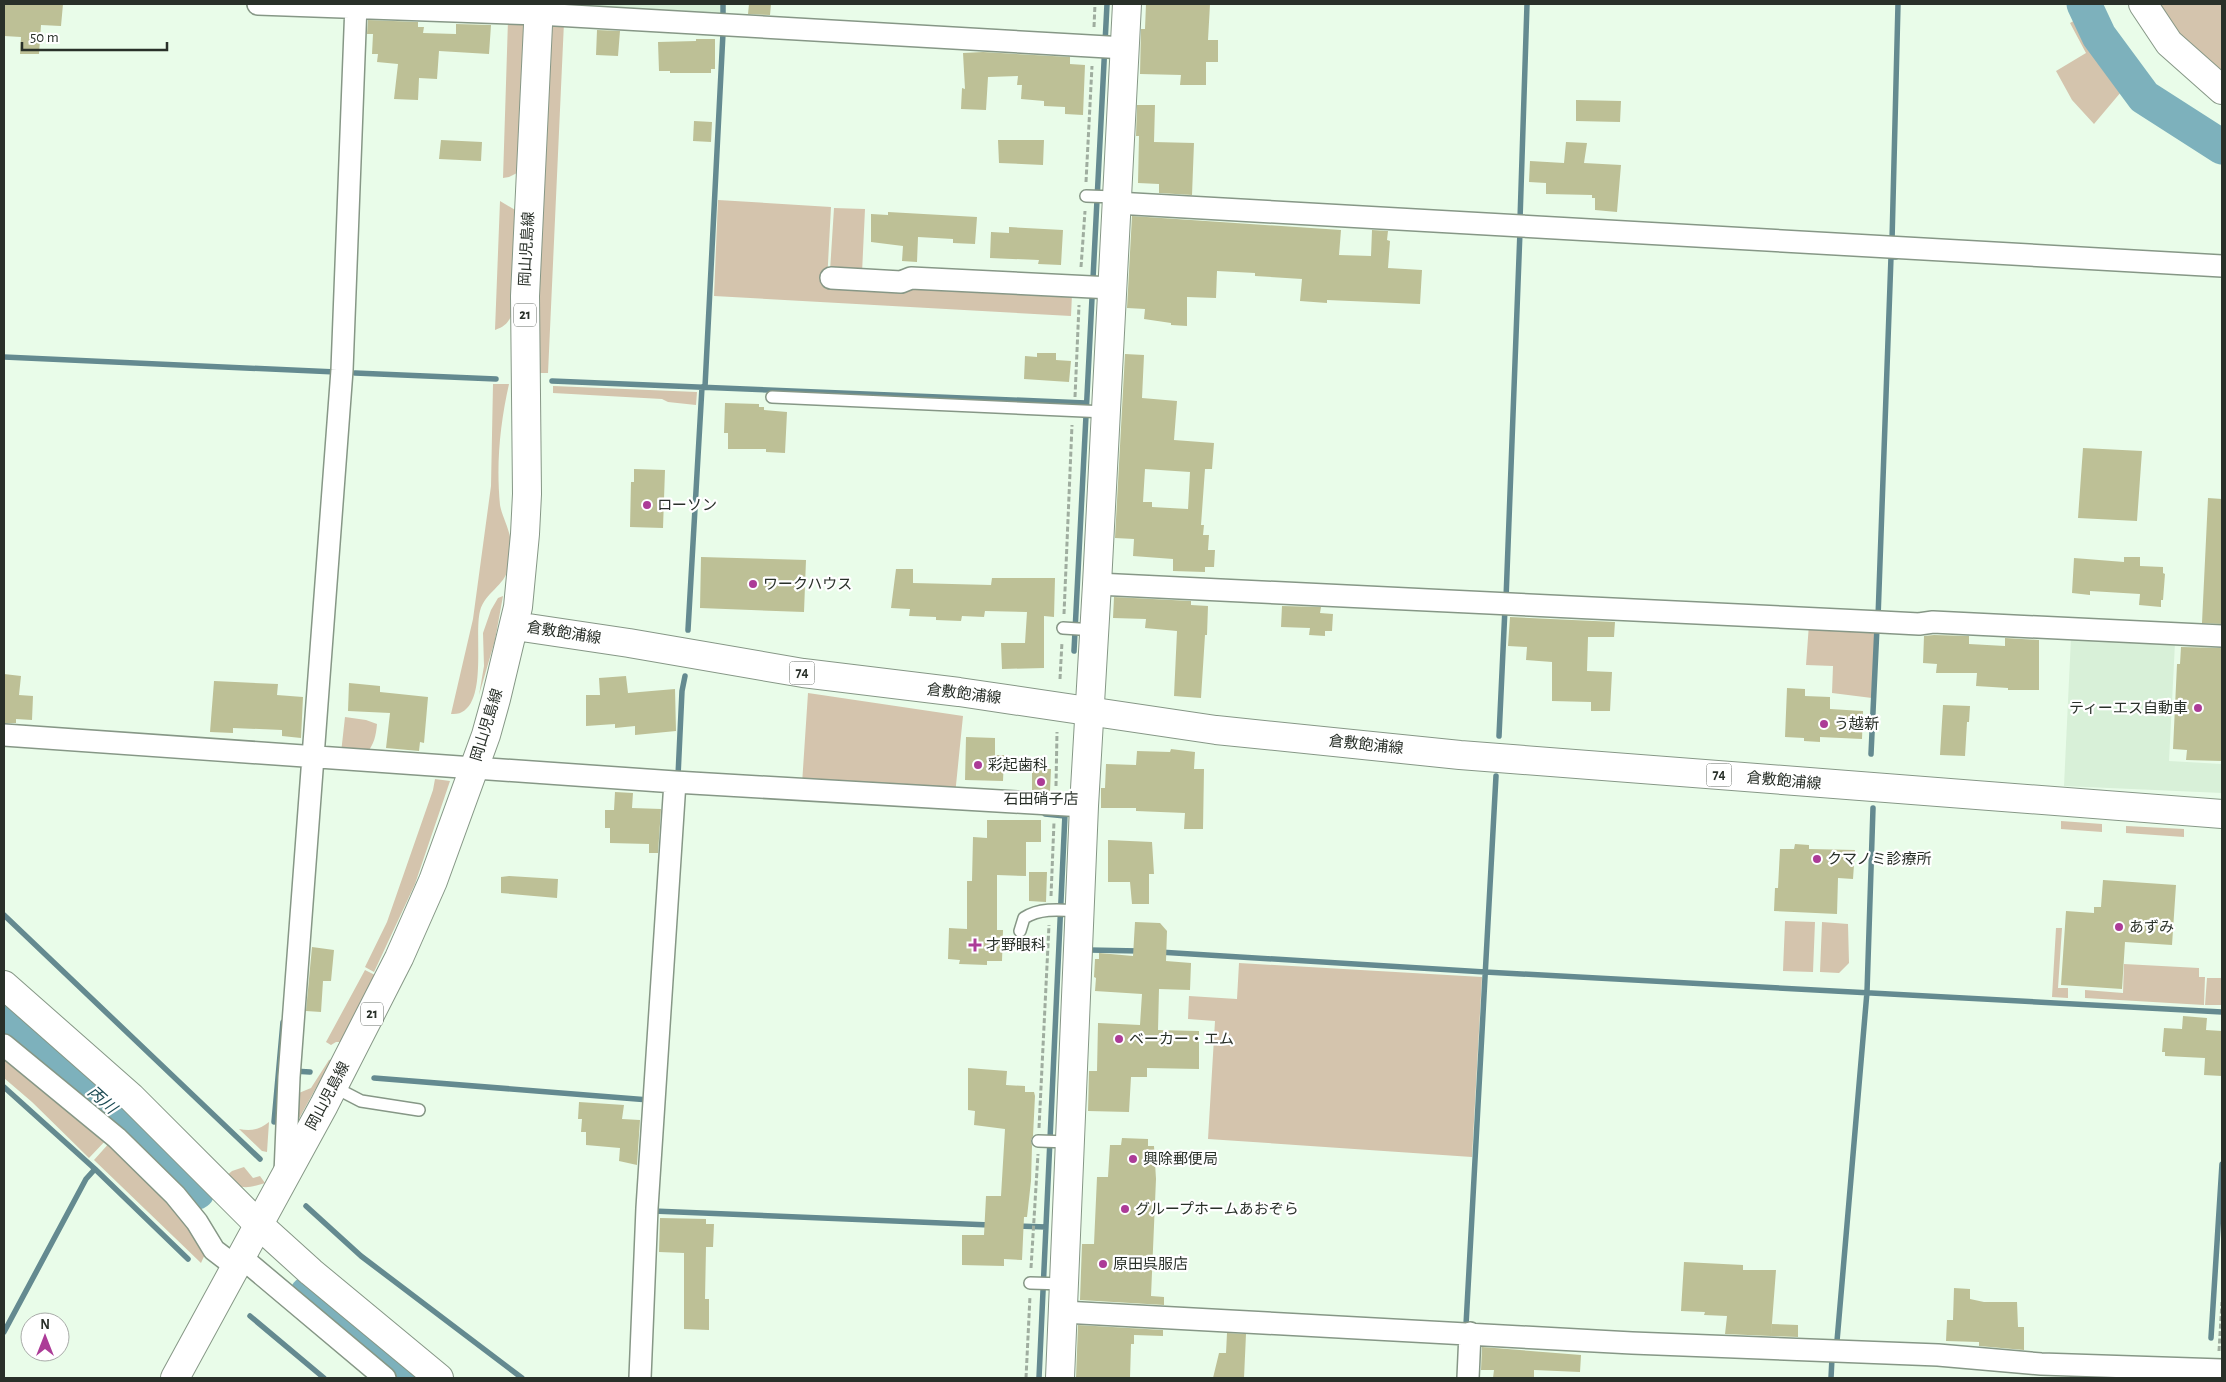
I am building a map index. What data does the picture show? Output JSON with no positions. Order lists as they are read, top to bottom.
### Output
{
  "streets": {
    "main road": [
      "岡山児島線",
      "21",
      "倉敷飽浦線",
      "74"
    ]
  },
  "crossings": [
    ["岡山児島線", "倉敷飽浦線"]
  ],
  "water": ["丙川"],
  "places": {
    "other": [
      "ローソン",
      "ワークハウス",
      "ティーエス自動車",
      "う越新",
      "彩起歯科",
      "石田硝子店",
      "クマノミ診療所",
      "あずみ",
      "ベーカー・エム",
      "興除郵便局",
      "グループホームあおぞら",
      "原田呉服店"
    ],
    "health": ["才野眼科"]
  },
  "scale_bar": "50 m",
  "north": "top"
}
